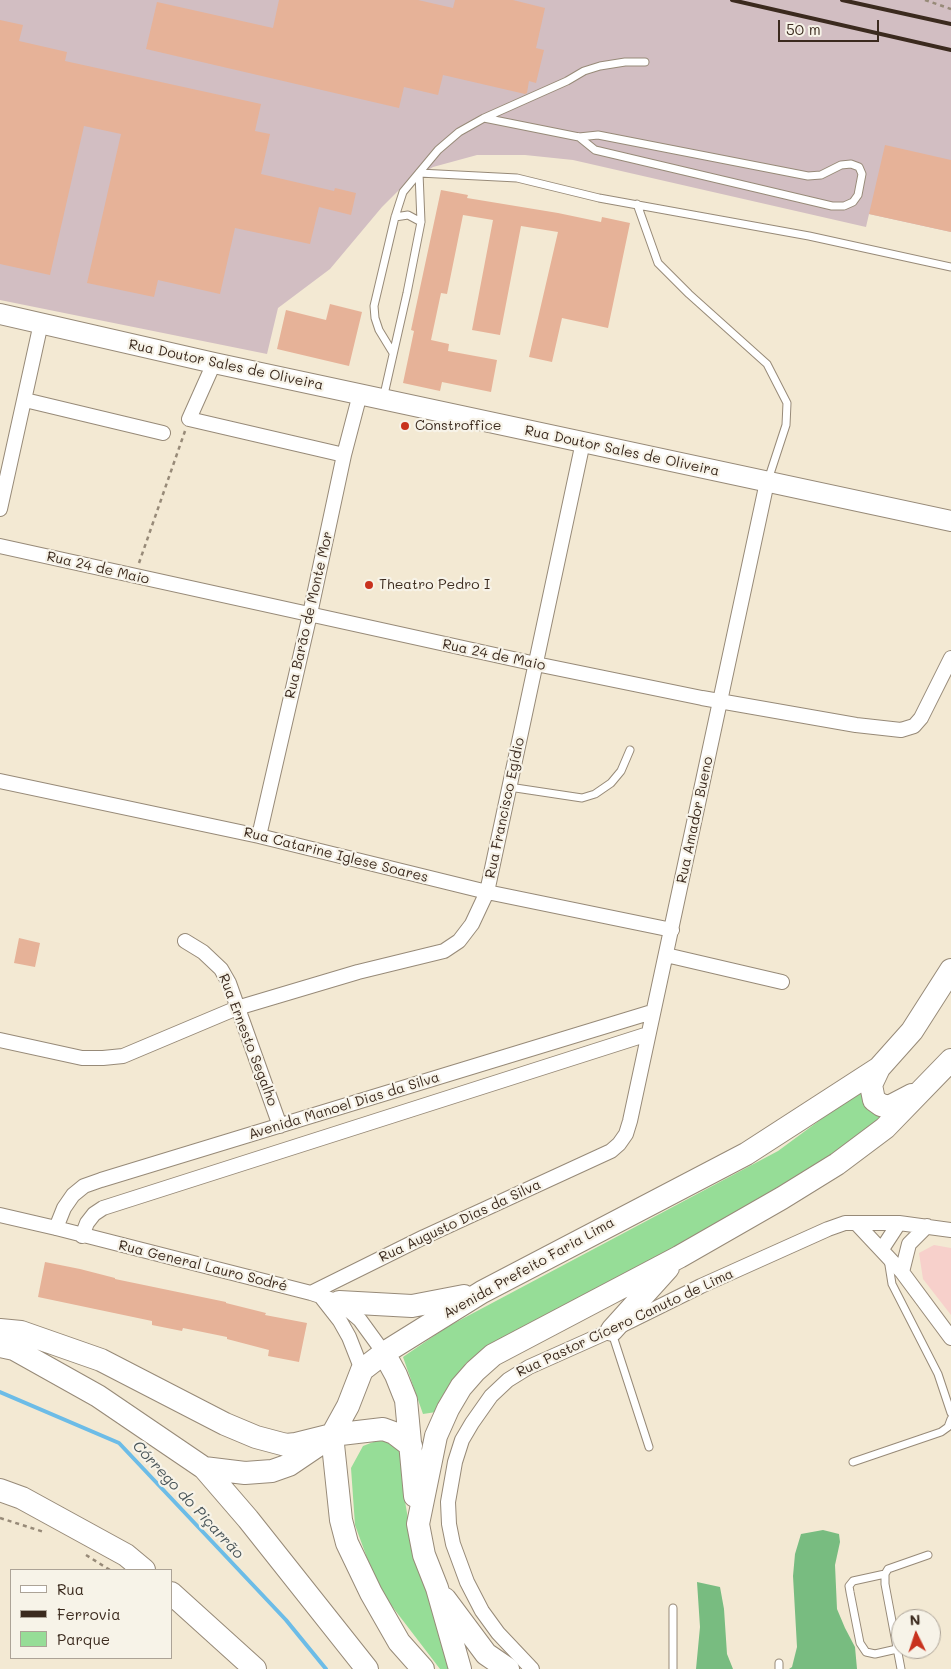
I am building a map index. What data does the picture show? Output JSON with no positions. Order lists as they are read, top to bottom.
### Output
{
  "streets": {
    "main road": ["Rua Doutor Sales de Oliveira", "Avenida Prefeito Faria Lima"],
    "street": [
      "Rua 24 de Maio",
      "Rua Barão de Monte Mor",
      "Rua Francisco Egídio",
      "Rua Amador Bueno",
      "Rua Catarine Iglese Soares",
      "Rua Ernesto Segalho",
      "Avenida Manoel Dias da Silva",
      "Rua Augusto Dias da Silva",
      "Rua General Lauro Sodré",
      "Rua Pastor Cícero Canuto de Lima"
    ]
  },
  "crossings": [
    ["Rua Doutor Sales de Oliveira", "Rua Barão de Monte Mor"],
    ["Rua Doutor Sales de Oliveira", "Rua Francisco Egídio"],
    ["Rua Doutor Sales de Oliveira", "Rua Amador Bueno"],
    ["Rua 24 de Maio", "Rua Barão de Monte Mor"],
    ["Rua 24 de Maio", "Rua Francisco Egídio"],
    ["Rua 24 de Maio", "Rua Amador Bueno"],
    ["Rua Barão de Monte Mor", "Rua Catarine Iglese Soares"],
    ["Rua Francisco Egídio", "Rua Catarine Iglese Soares"],
    ["Rua Francisco Egídio", "Rua Ernesto Segalho"],
    ["Rua Amador Bueno", "Rua Catarine Iglese Soares"],
    ["Rua Amador Bueno", "Avenida Manoel Dias da Silva"],
    ["Rua Amador Bueno", "Rua Augusto Dias da Silva"],
    ["Rua Ernesto Segalho", "Avenida Manoel Dias da Silva"],
    ["Avenida Manoel Dias da Silva", "Rua General Lauro Sodré"],
    ["Rua Augusto Dias da Silva", "Rua General Lauro Sodré"],
    ["Rua General Lauro Sodré", "Avenida Prefeito Faria Lima"]
  ],
  "water": ["Córrego do Piçarrão"],
  "places": ["Constroffice", "Theatro Pedro I"],
  "legend": ["Rua", "Ferrovia", "Parque"],
  "scale_bar": "50 m",
  "north": "top"
}
